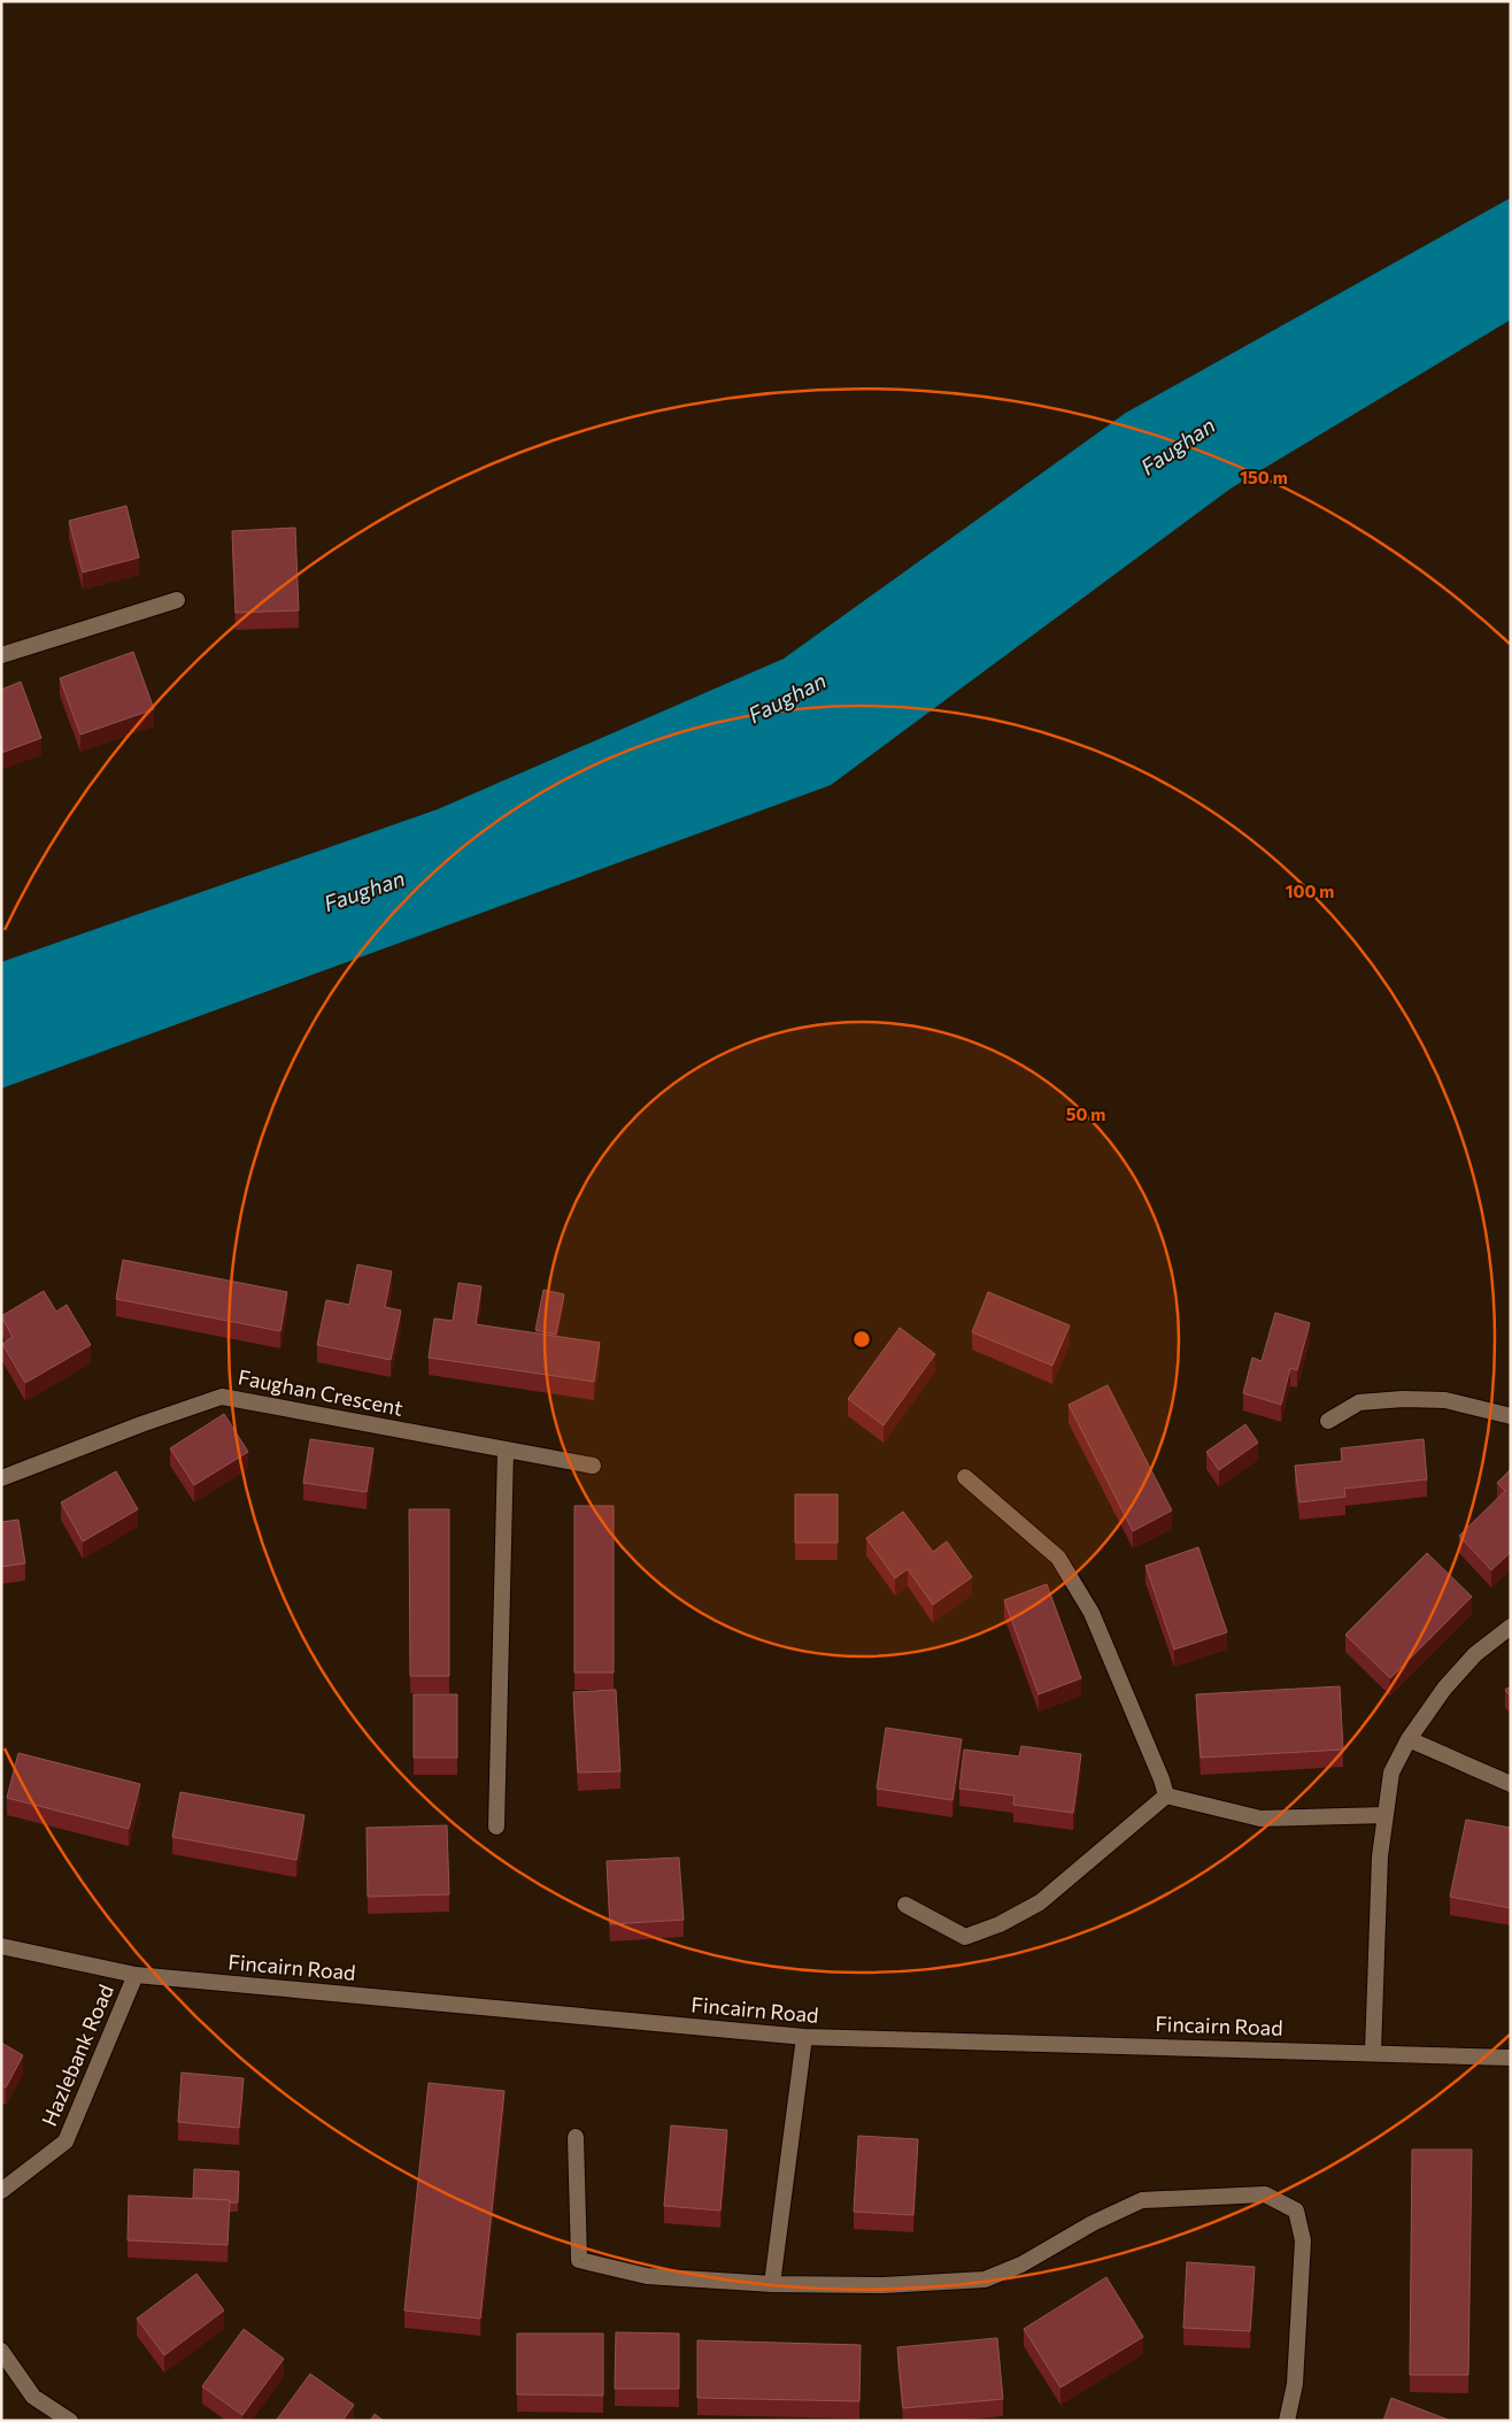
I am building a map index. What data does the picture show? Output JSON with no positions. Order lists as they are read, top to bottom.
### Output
{
  "streets": {
    "street": ["Faughan Crescent", "Fincairn Road", "Hazlebank Road"]
  },
  "crossings": [
    ["Fincairn Road", "Hazlebank Road"]
  ],
  "water": ["Faughan"],
  "rings": ["150 m", "100 m", "50 m"]
}
